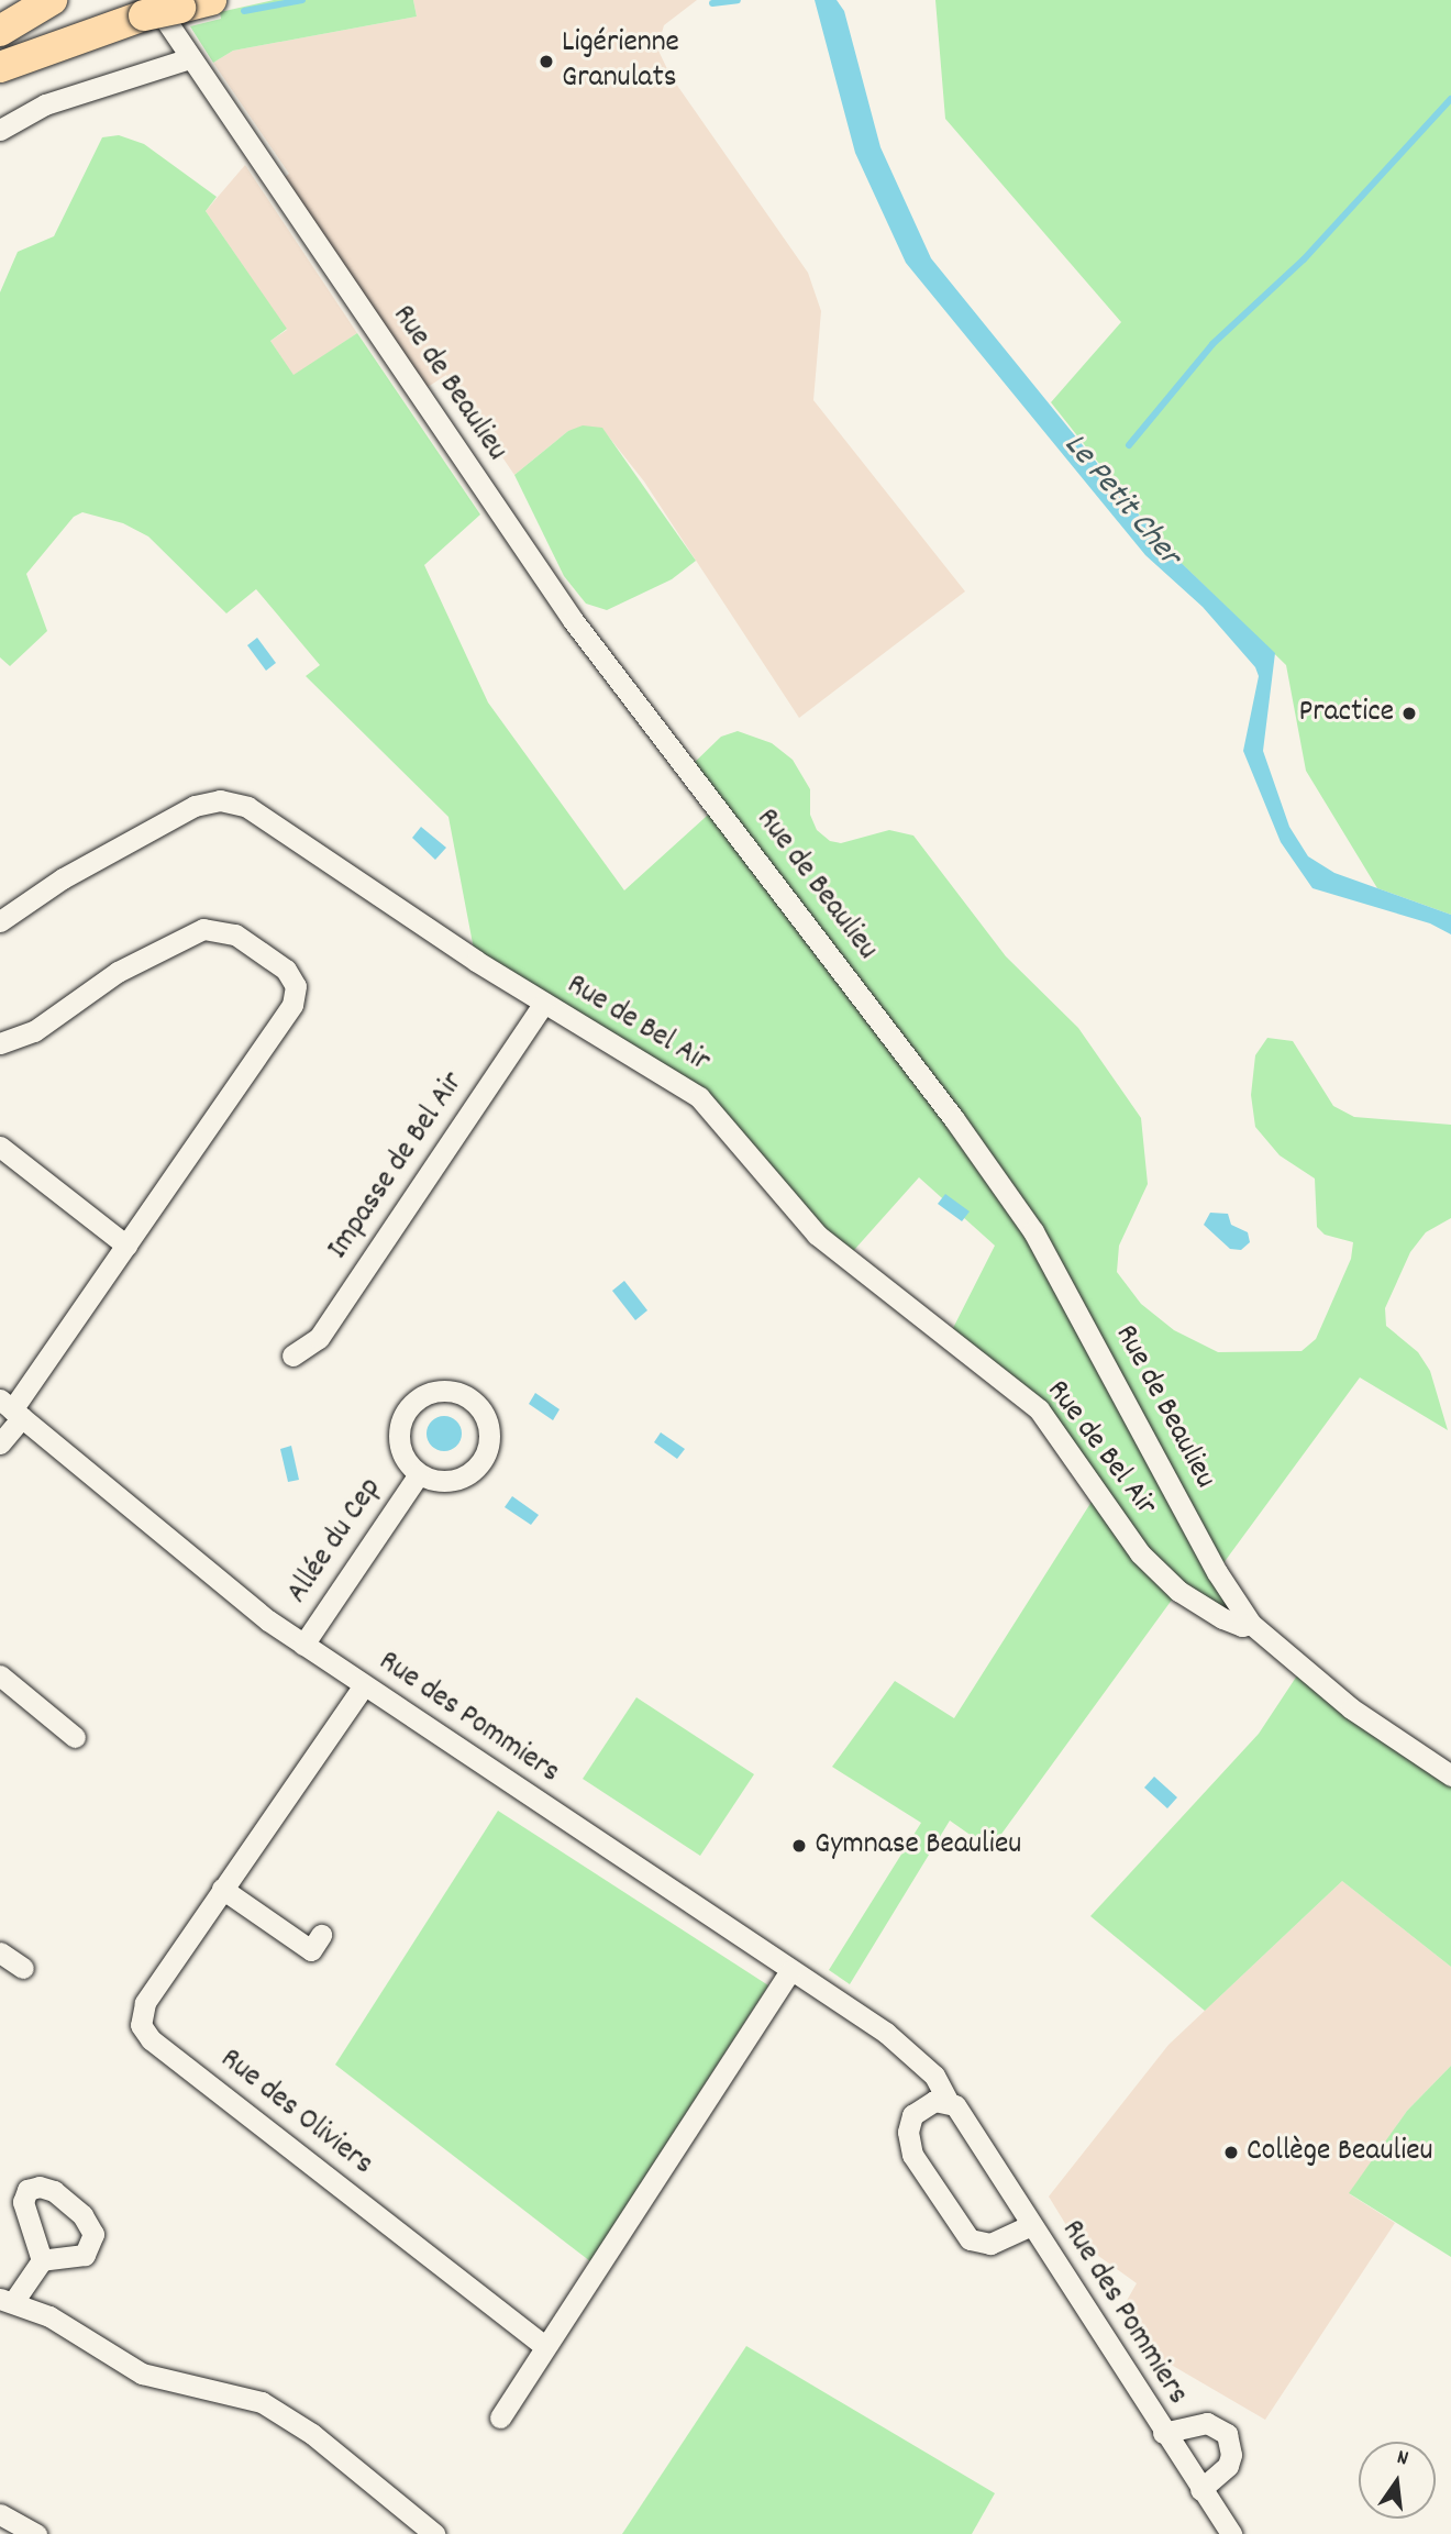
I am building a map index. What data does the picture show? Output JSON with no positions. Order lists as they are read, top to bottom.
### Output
{
  "streets": {
    "street": [
      "Rue de Beaulieu",
      "Rue de Bel Air",
      "Impasse de Bel Air",
      "Allée du Cep",
      "Rue des Pommiers",
      "Rue des Oliviers"
    ]
  },
  "crossings": [
    ["Rue de Beaulieu", "Rue de Bel Air"],
    ["Rue de Bel Air", "Impasse de Bel Air"],
    ["Allée du Cep", "Rue des Pommiers"],
    ["Rue des Pommiers", "Rue des Oliviers"]
  ],
  "water": ["Le Petit Cher"],
  "places": [
    "Ligérienne Granulats",
    "Practice",
    "Gymnase Beaulieu",
    "Collège Beaulieu"
  ],
  "north": "top"
}
